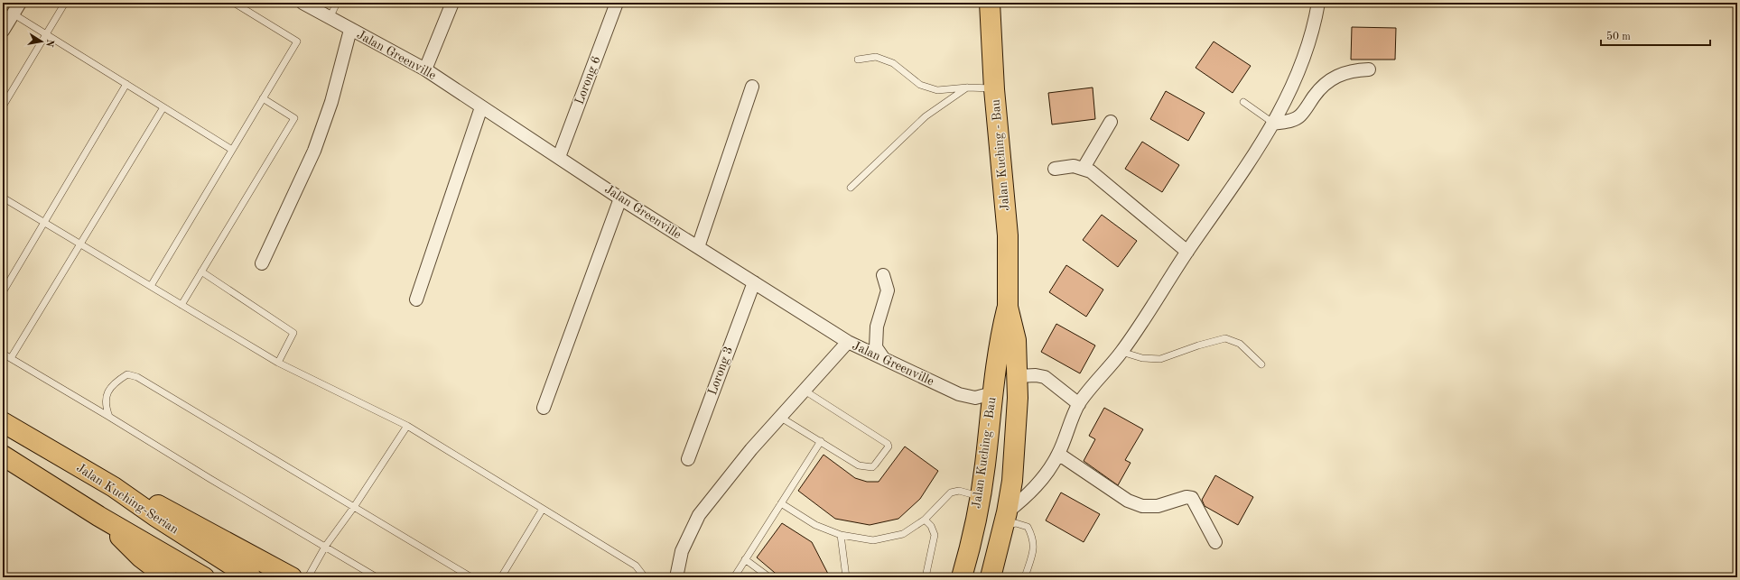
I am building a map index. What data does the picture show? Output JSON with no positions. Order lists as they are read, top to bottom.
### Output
{
  "streets": {
    "main road": ["Jalan Kuching - Bau", "Jalan Kuching-Serian"],
    "street": ["Jalan Greenville", "Lorong 6", "Lorong 3"]
  },
  "crossings": [
    ["Jalan Greenville", "Lorong 6"],
    ["Jalan Greenville", "Jalan Kuching - Bau"],
    ["Jalan Greenville", "Lorong 3"]
  ],
  "scale_bar": "50 m",
  "north": "right"
}
